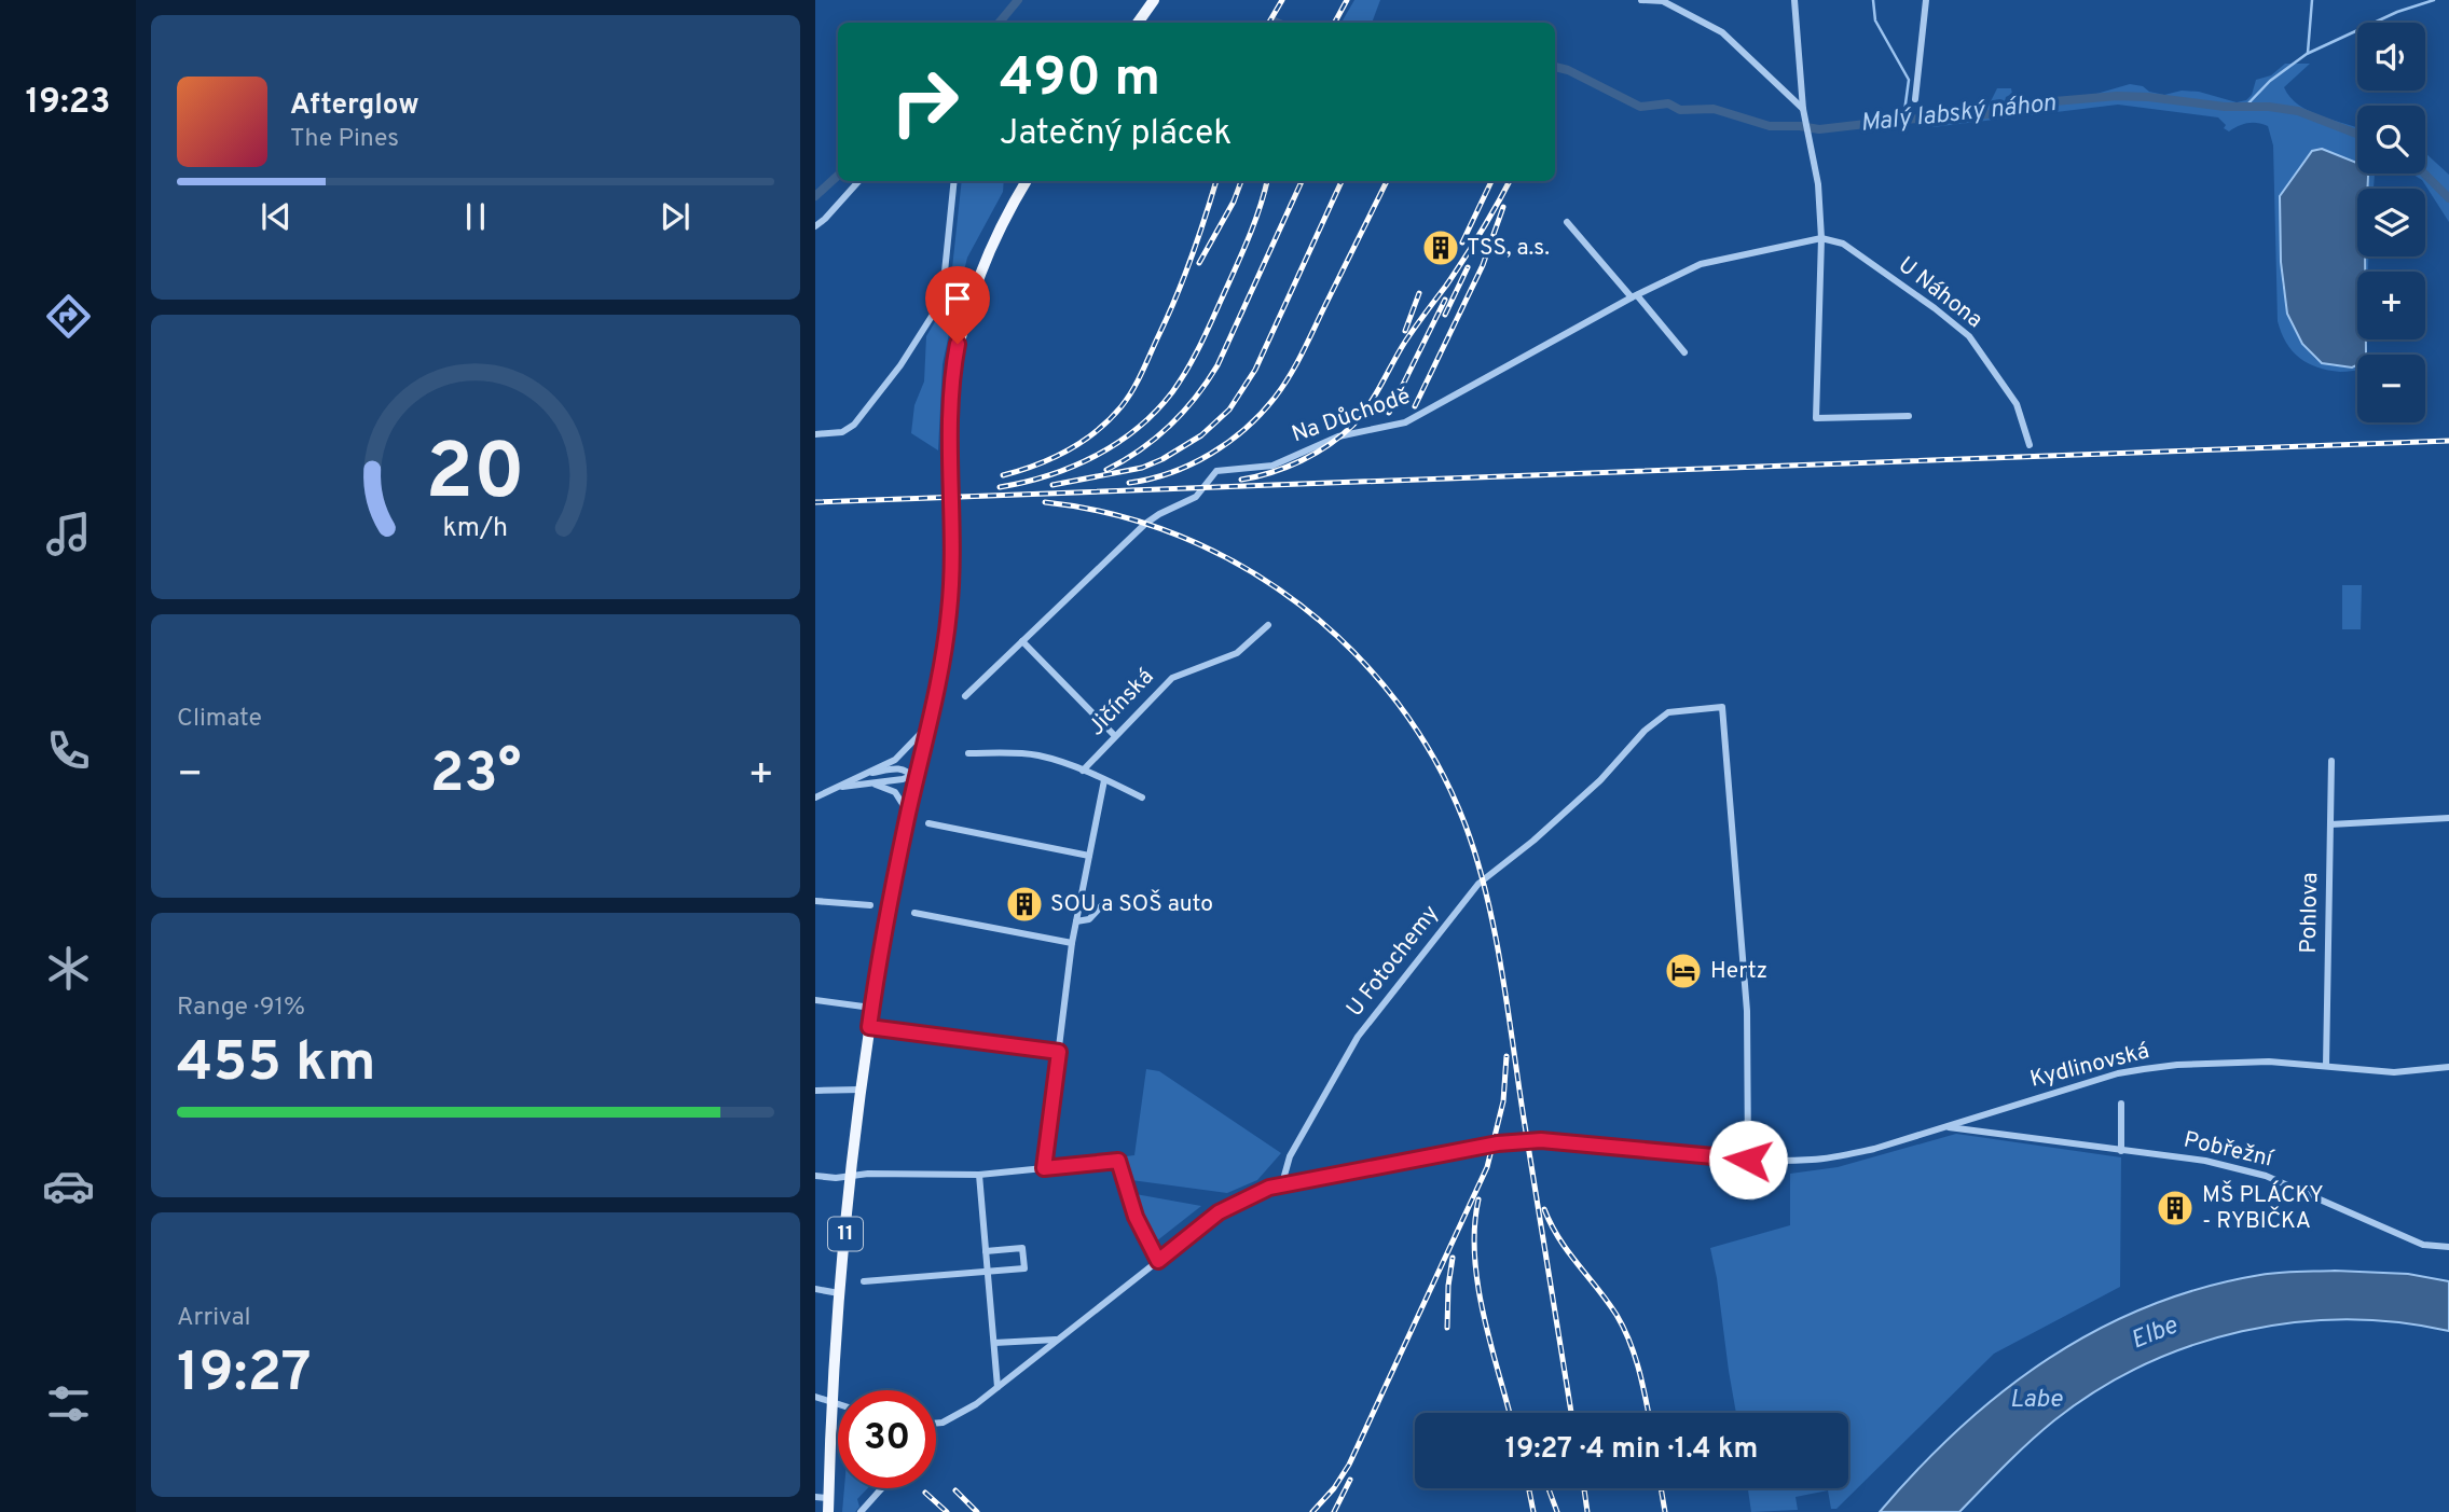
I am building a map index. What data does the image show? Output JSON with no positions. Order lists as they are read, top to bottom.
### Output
{
  "streets": {
    "main road": ["11"],
    "street": [
      "U Náhona",
      "Na Důchodě",
      "Jičínská",
      "Pohlova",
      "U Fotochemy",
      "Kydlinovská",
      "Pobřežní"
    ]
  },
  "crossings": [
    ["U Náhona", "Na Důchodě"],
    ["Pohlova", "Kydlinovská"],
    ["U Fotochemy", "Kydlinovská"],
    ["Kydlinovská", "Pobřežní"]
  ],
  "water": ["Malý labský náhon", "Elbe", "Labe"],
  "places": {
    "building": ["TSS, a.s.", "SOU a SOŠ auto", "MŠ PLÁCKY - RYBIČKA"],
    "hotel": ["Hertz"]
  },
  "page": {
    "tabs": "19:23",
    "map_buttons": ["+", "−"],
    "turn": ["490 m", "Jatečný plácek"],
    "song": ["Afterglow", "The Pines"],
    "tile": [
      "Climate",
      ["Range · 91%", "455 km"],
      ["Arrival", "19:27"]
    ],
    "heat": ["−", "23°", "+"],
    "limit": "30",
    "trip": "19:27 · 4 min · 1.4 km",
    "gauge": ["20", "km/h"]
  }
}
